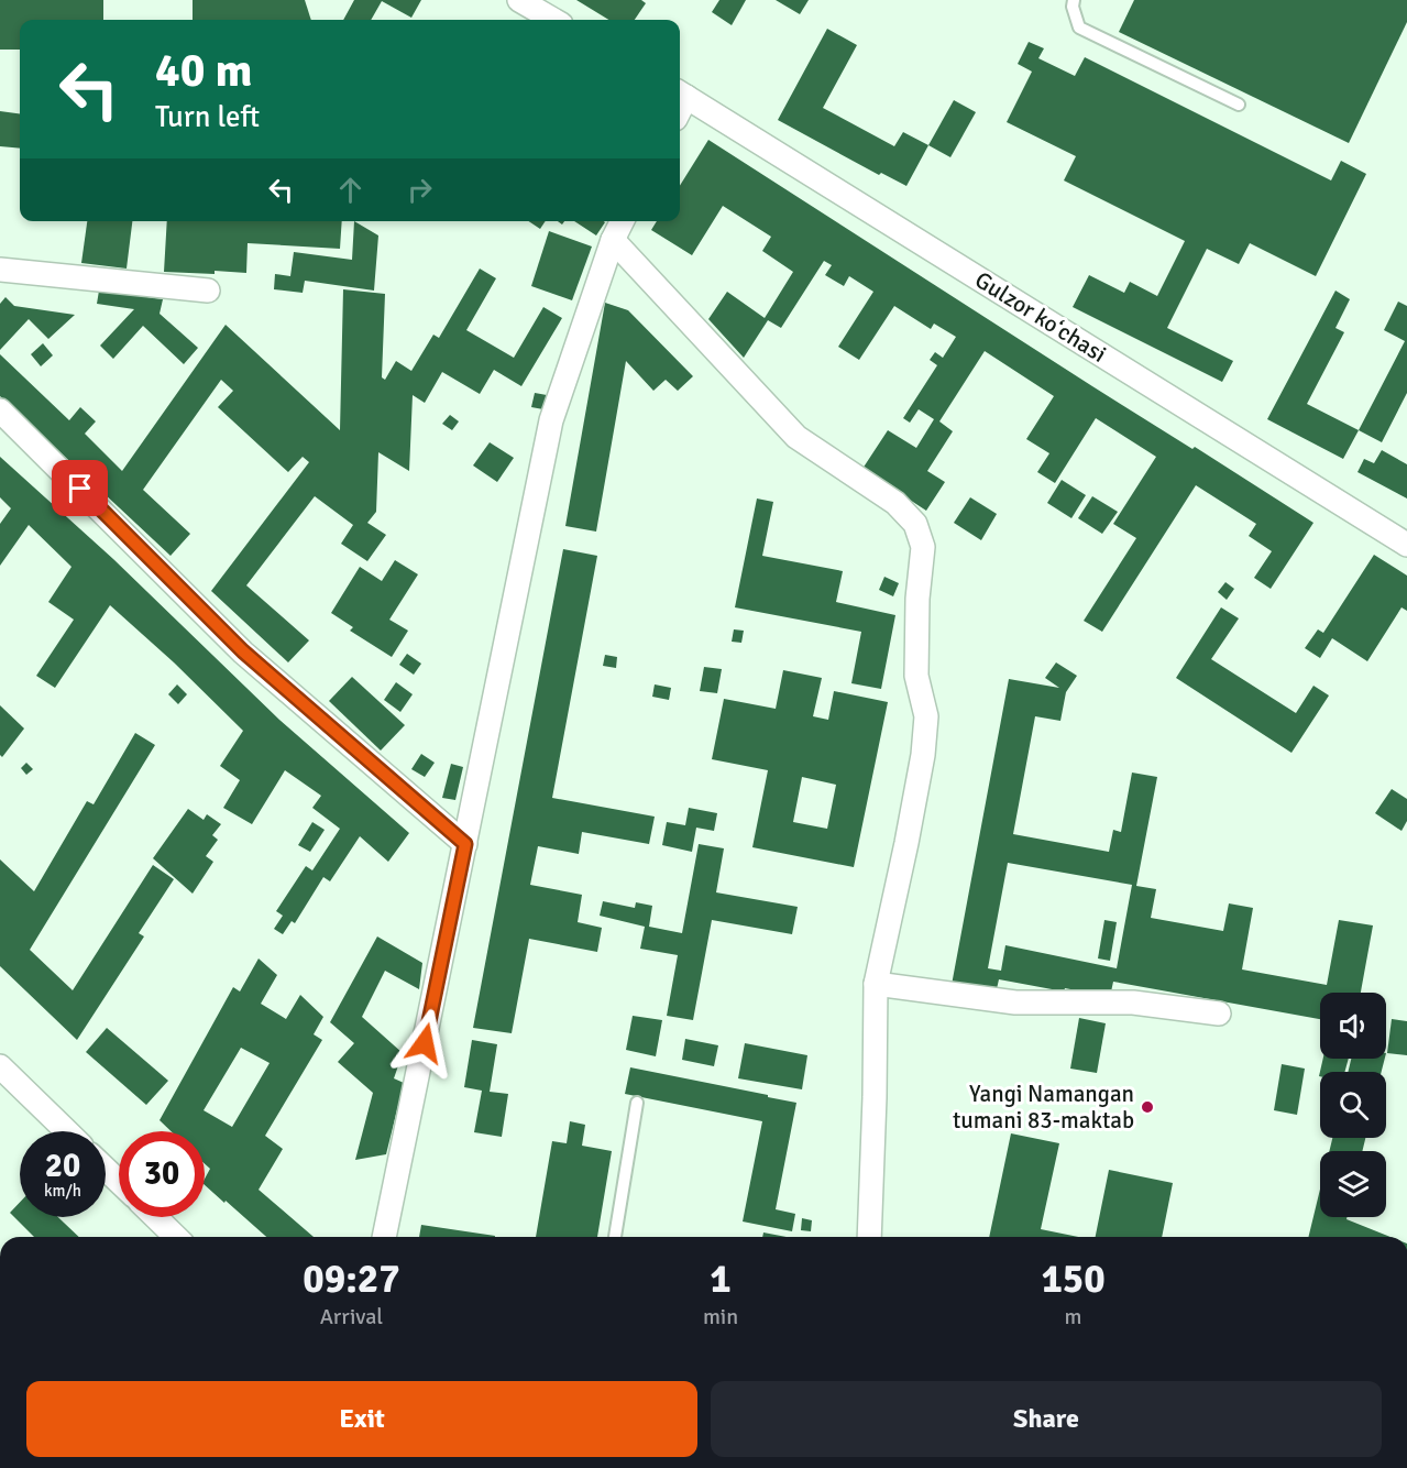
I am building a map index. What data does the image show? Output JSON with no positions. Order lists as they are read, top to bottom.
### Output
{
  "streets": {
    "street": ["Gulzor koʻchasi"]
  },
  "places": ["Yangi Namangan tumani 83-maktab"],
  "page": {
    "turn": ["40 m", "Turn left"],
    "speed": "20 km/h",
    "limit": "30",
    "eta": [
      "09:27",
      "Arrival",
      "1",
      "min",
      "150",
      "m"
    ],
    "buttons": ["Exit", "Share"]
  }
}
